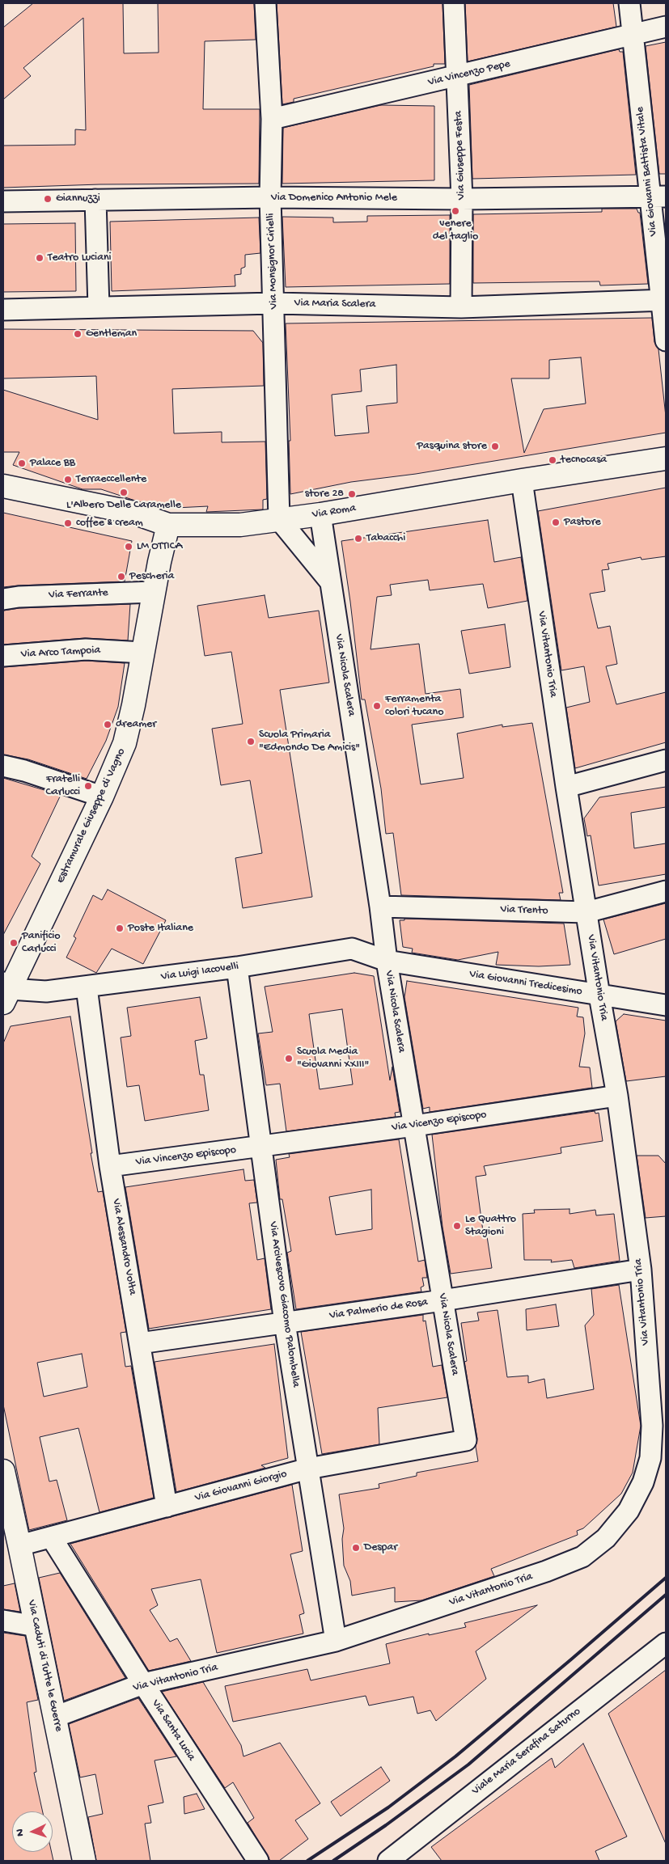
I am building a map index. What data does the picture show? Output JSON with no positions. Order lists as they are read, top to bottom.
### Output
{
  "streets": {
    "street": [
      "Via Vincenzo Pepe",
      "Via Giuseppe Festa",
      "Via Giovanni Battista Vitale",
      "Via Domenico Antonio Mele",
      "Via Monsignor Cirielli",
      "Via Maria Scalera",
      "Via Roma",
      "Via Ferrante",
      "Via Arco Tampoia",
      "Via Vitantonio Tria",
      "Via Nicola Scalera",
      "Estramurale Giuseppe di Vagno",
      "Via Trento",
      "Via Luigi Iacovelli",
      "Via Giovanni Tredicesimo",
      "Via Vicenzo Episcopo",
      "Via Vincenzo Episcopo",
      "Via Alessandro Volta",
      "Via Arcivescovo Giacomo Palombella",
      "Via Palmerio de Rosa",
      "Via Giovanni Giorgio",
      "Via Caduti di Tutte le Guerre",
      "Via Santa Lucia",
      "Viale Maria Serafina Saturno"
    ]
  },
  "crossings": [
    ["Via Vincenzo Pepe", "Via Giuseppe Festa"],
    ["Via Vincenzo Pepe", "Via Giovanni Battista Vitale"],
    ["Via Vincenzo Pepe", "Via Monsignor Cirielli"],
    ["Via Giuseppe Festa", "Via Domenico Antonio Mele"],
    ["Via Giuseppe Festa", "Via Maria Scalera"],
    ["Via Giovanni Battista Vitale", "Via Domenico Antonio Mele"],
    ["Via Giovanni Battista Vitale", "Via Maria Scalera"],
    ["Via Domenico Antonio Mele", "Via Monsignor Cirielli"],
    ["Via Monsignor Cirielli", "Via Maria Scalera"],
    ["Via Monsignor Cirielli", "Via Roma"],
    ["Via Roma", "Via Vitantonio Tria"],
    ["Via Roma", "Via Nicola Scalera"],
    ["Via Roma", "Estramurale Giuseppe di Vagno"],
    ["Via Ferrante", "Estramurale Giuseppe di Vagno"],
    ["Via Arco Tampoia", "Estramurale Giuseppe di Vagno"],
    ["Via Vitantonio Tria", "Via Trento"],
    ["Via Vitantonio Tria", "Via Giovanni Tredicesimo"],
    ["Via Vitantonio Tria", "Via Vicenzo Episcopo"],
    ["Via Vitantonio Tria", "Via Arcivescovo Giacomo Palombella"],
    ["Via Vitantonio Tria", "Via Palmerio de Rosa"],
    ["Via Vitantonio Tria", "Via Caduti di Tutte le Guerre"],
    ["Via Vitantonio Tria", "Via Santa Lucia"],
    ["Via Nicola Scalera", "Via Trento"],
    ["Via Nicola Scalera", "Via Luigi Iacovelli"],
    ["Via Nicola Scalera", "Via Giovanni Tredicesimo"],
    ["Via Nicola Scalera", "Via Vicenzo Episcopo"],
    ["Via Nicola Scalera", "Via Palmerio de Rosa"],
    ["Via Nicola Scalera", "Via Giovanni Giorgio"],
    ["Estramurale Giuseppe di Vagno", "Via Luigi Iacovelli"],
    ["Via Luigi Iacovelli", "Via Giovanni Tredicesimo"],
    ["Via Luigi Iacovelli", "Via Alessandro Volta"],
    ["Via Luigi Iacovelli", "Via Arcivescovo Giacomo Palombella"],
    ["Via Vicenzo Episcopo", "Via Vincenzo Episcopo"],
    ["Via Vicenzo Episcopo", "Via Arcivescovo Giacomo Palombella"],
    ["Via Vincenzo Episcopo", "Via Alessandro Volta"],
    ["Via Vincenzo Episcopo", "Via Arcivescovo Giacomo Palombella"],
    ["Via Alessandro Volta", "Via Palmerio de Rosa"],
    ["Via Alessandro Volta", "Via Giovanni Giorgio"],
    ["Via Arcivescovo Giacomo Palombella", "Via Palmerio de Rosa"],
    ["Via Arcivescovo Giacomo Palombella", "Via Giovanni Giorgio"],
    ["Via Giovanni Giorgio", "Via Caduti di Tutte le Guerre"],
    ["Via Giovanni Giorgio", "Via Santa Lucia"]
  ],
  "places": [
    "Giannuzzi",
    "venere del taglio",
    "Teatro Luciani",
    "Gentleman",
    "Pasquina store",
    "tecnocasa",
    "Palace BB",
    "Terraeccellente",
    "L'Albero Delle Caramelle",
    "store 28",
    "Pastore",
    "coffee & cream",
    "Tabacchi",
    "LM OTTICA",
    "Pescheria",
    "Ferramenta colori tucano",
    "dreamer",
    "Scuola Primaria \"Edmondo De Amicis\"",
    "Fratelli Carlucci",
    "Poste Italiane",
    "Panificio Carlucci",
    "Scuola Media \"Giovanni XXIII\"",
    "Le Quattro Stagioni",
    "Despar"
  ],
  "north": "left"
}
